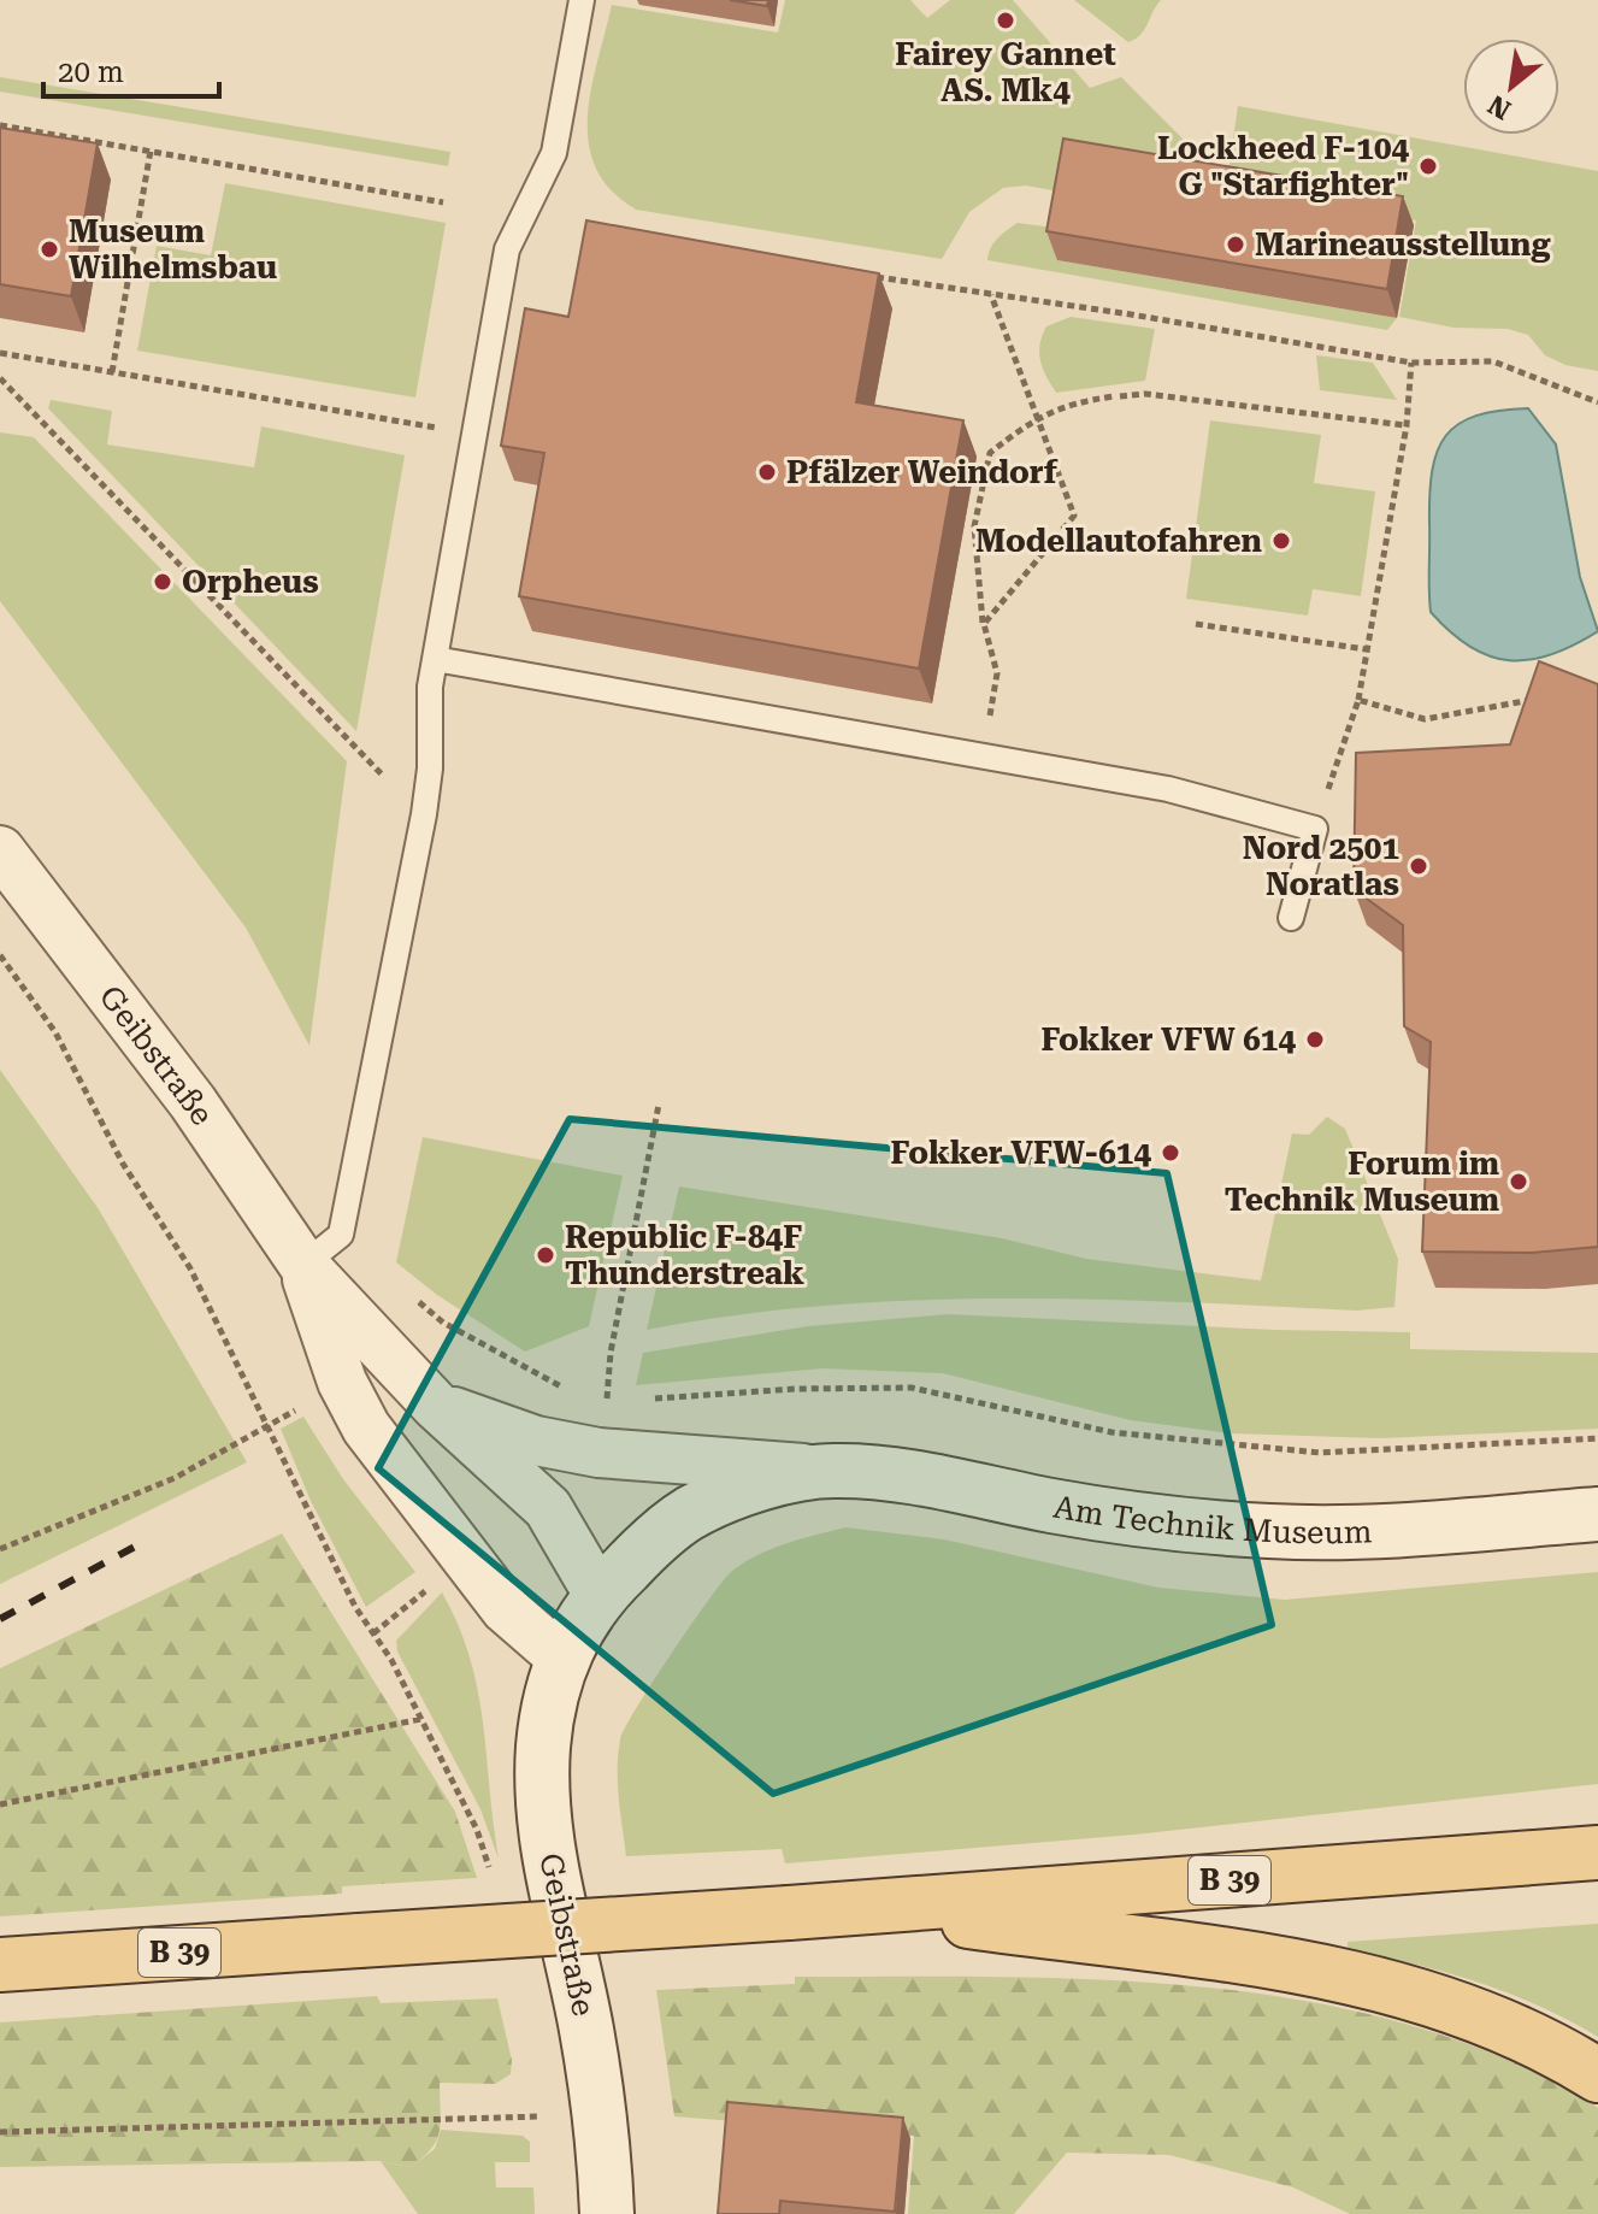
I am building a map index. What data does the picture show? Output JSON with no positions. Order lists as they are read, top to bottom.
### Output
{
  "streets": {
    "main road": ["B 39"],
    "street": ["Geibstraße", "Am Technik Museum"]
  },
  "crossings": [
    ["Geibstraße", "Am Technik Museum"]
  ],
  "places": [
    "Fairey Gannet AS. Mk4",
    "Lockheed F-104 G \"Starfighter\"",
    "Marineausstellung",
    "Museum Wilhelmsbau",
    "Pfälzer Weindorf",
    "Modellautofahren",
    "Orpheus",
    "Nord 2501 Noratlas",
    "Fokker VFW 614",
    "Fokker VFW-614",
    "Forum im Technik Museum",
    "Republic F-84F Thunderstreak"
  ],
  "scale_bar": "20 m",
  "north": "bottom left"
}
